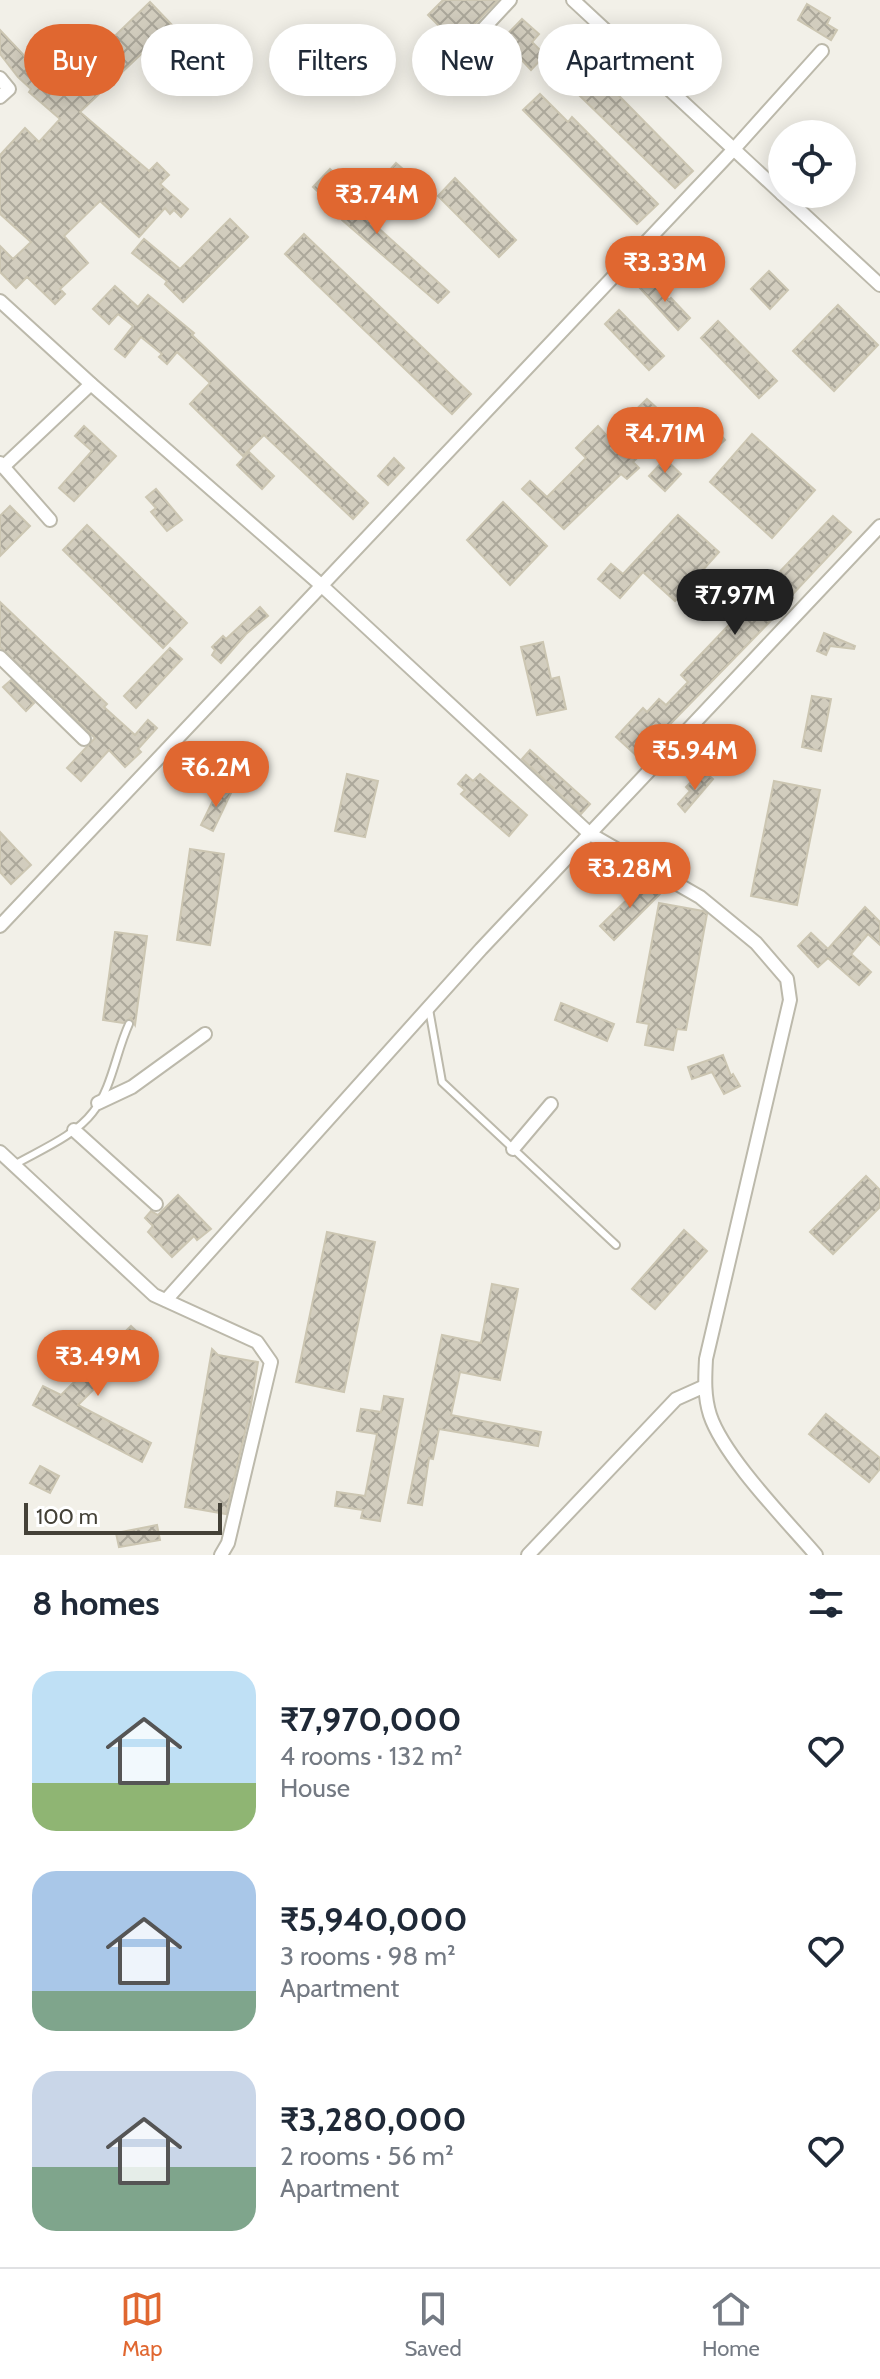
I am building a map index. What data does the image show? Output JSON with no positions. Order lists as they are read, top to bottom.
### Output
{
  "scale_bar": "100 m",
  "page": {
    "chip": [
      "Buy",
      "Rent",
      "Filters",
      "New",
      "Apartment"
    ],
    "price": [
      "₹3.74M",
      "₹3.33M",
      "₹4.71M",
      "₹7.97M",
      "₹5.94M",
      "₹6.2M",
      "₹3.28M",
      "₹3.49M"
    ],
    "scale": "100 m",
    "heading": "8 homes",
    "list": [
      {
        "name": "₹7,970,000",
        "note": "4 rooms · 132 m² · House"
      },
      {
        "name": "₹5,940,000",
        "note": "3 rooms · 98 m² · Apartment"
      },
      {
        "name": "₹3,280,000",
        "note": "2 rooms · 56 m² · Apartment"
      }
    ],
    "tabs": ["Map", "Saved", "Home"]
  }
}
